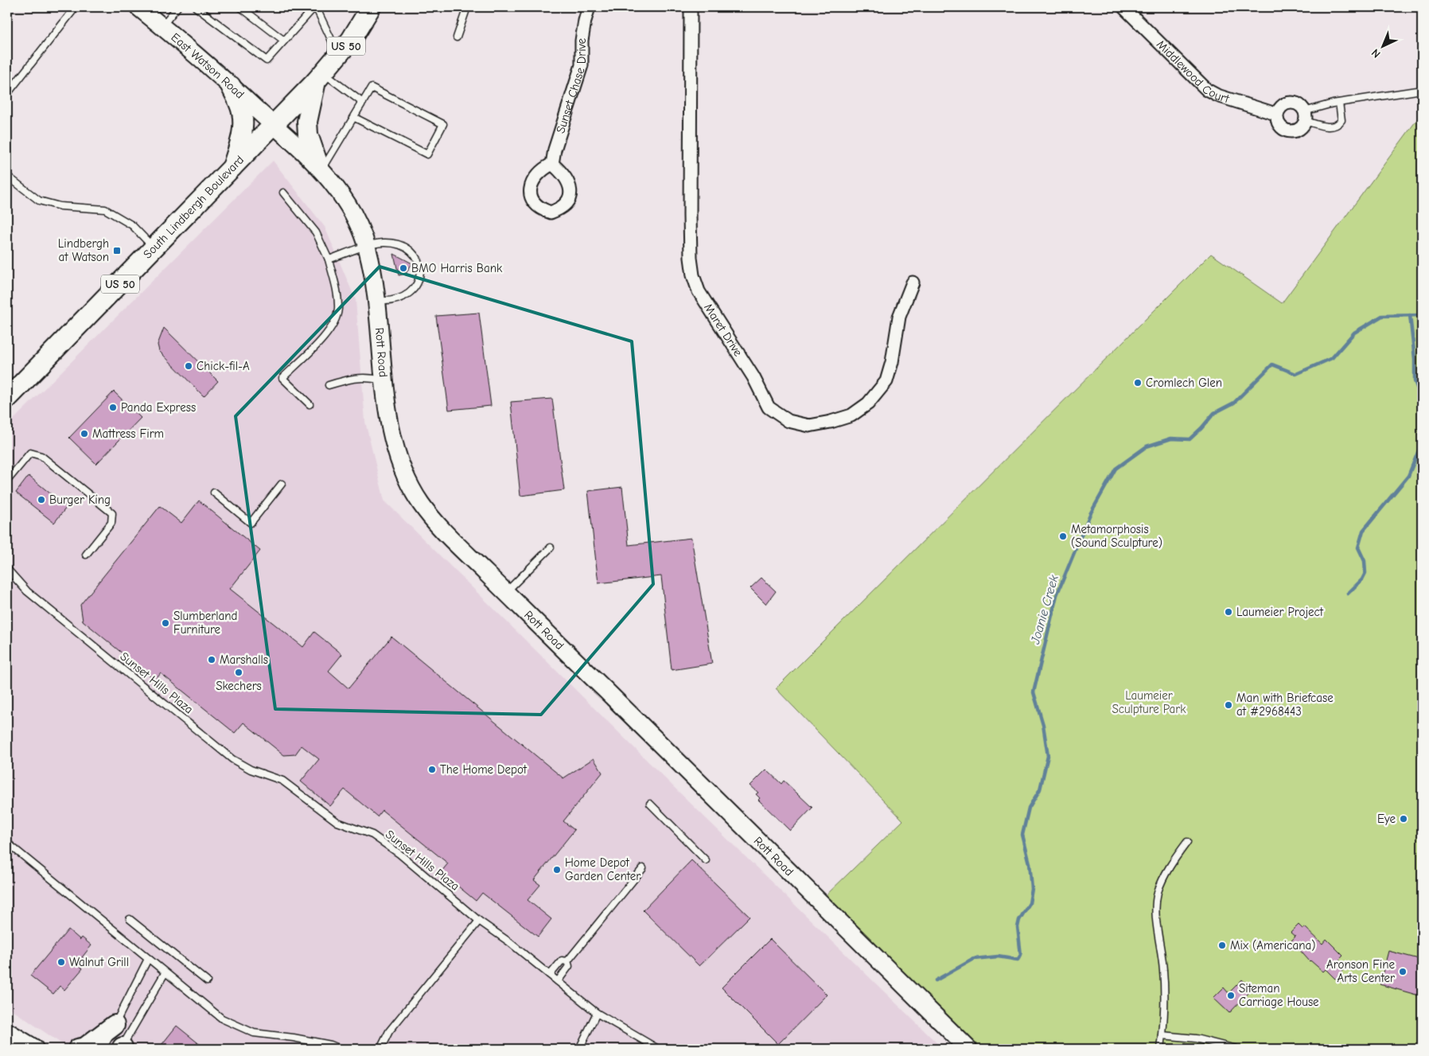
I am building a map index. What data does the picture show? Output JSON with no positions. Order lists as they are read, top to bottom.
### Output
{
  "streets": {
    "main road": ["US 50", "South Lindbergh Boulevard"],
    "street": [
      "East Watson Road",
      "Middlewood Court",
      "Sunset Chase Drive",
      "Maret Drive",
      "Rott Road"
    ],
    "lane": ["Sunset Hills Plaza"]
  },
  "crossings": [
    ["East Watson Road", "South Lindbergh Boulevard"],
    ["East Watson Road", "Rott Road"],
    ["South Lindbergh Boulevard", "Rott Road"]
  ],
  "water": ["Joanie Creek"],
  "parks": ["Laumeier Sculpture Park"],
  "places": {
    "transit": ["Lindbergh at Watson"],
    "other": [
      "BMO Harris Bank",
      "Chick-fil-A",
      "Cromlech Glen",
      "Panda Express",
      "Mattress Firm",
      "Burger King",
      "Metamorphosis (Sound Sculpture)",
      "Laumeier Project",
      "Slumberland Furniture",
      "Marshalls",
      "Skechers",
      "Man with Briefcase at #2968443",
      "The Home Depot",
      "Eye",
      "Home Depot Garden Center",
      "Mix (Americana)",
      "Walnut Grill",
      "Aronson Fine Arts Center",
      "Siteman Carriage House"
    ]
  },
  "north": "bottom left"
}
